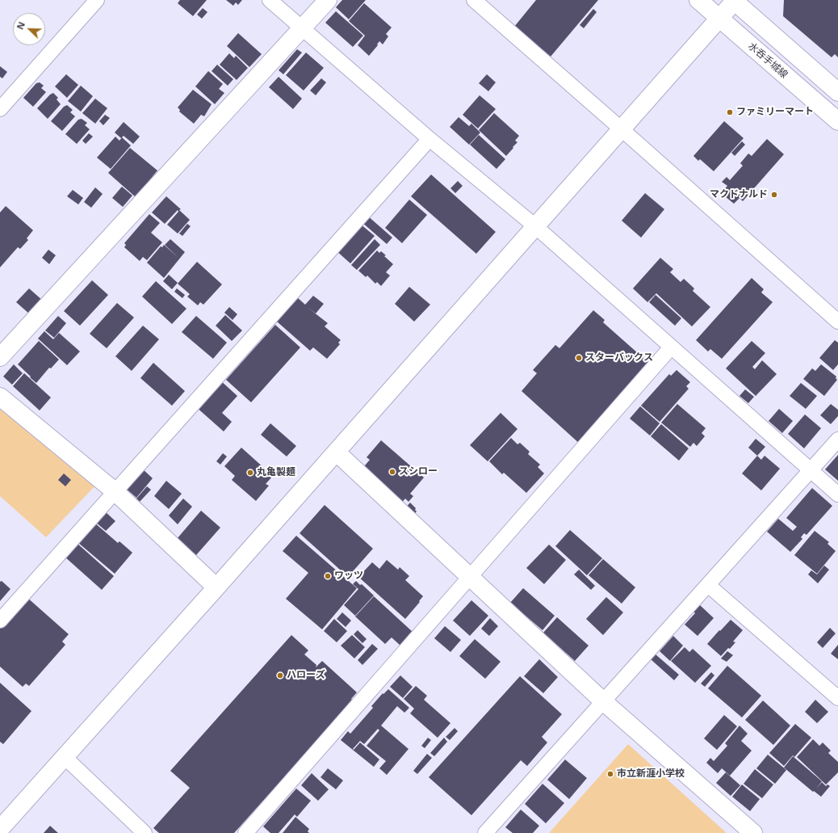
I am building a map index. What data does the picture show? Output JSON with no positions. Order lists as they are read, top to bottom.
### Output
{
  "streets": {
    "street": ["水呑手城線"]
  },
  "places": [
    "ファミリーマート",
    "マクドナルド",
    "スターバックス",
    "スシロー",
    "丸亀製麺",
    "ワッツ",
    "ハローズ",
    "市立新涯小学校"
  ],
  "north": "top left"
}
